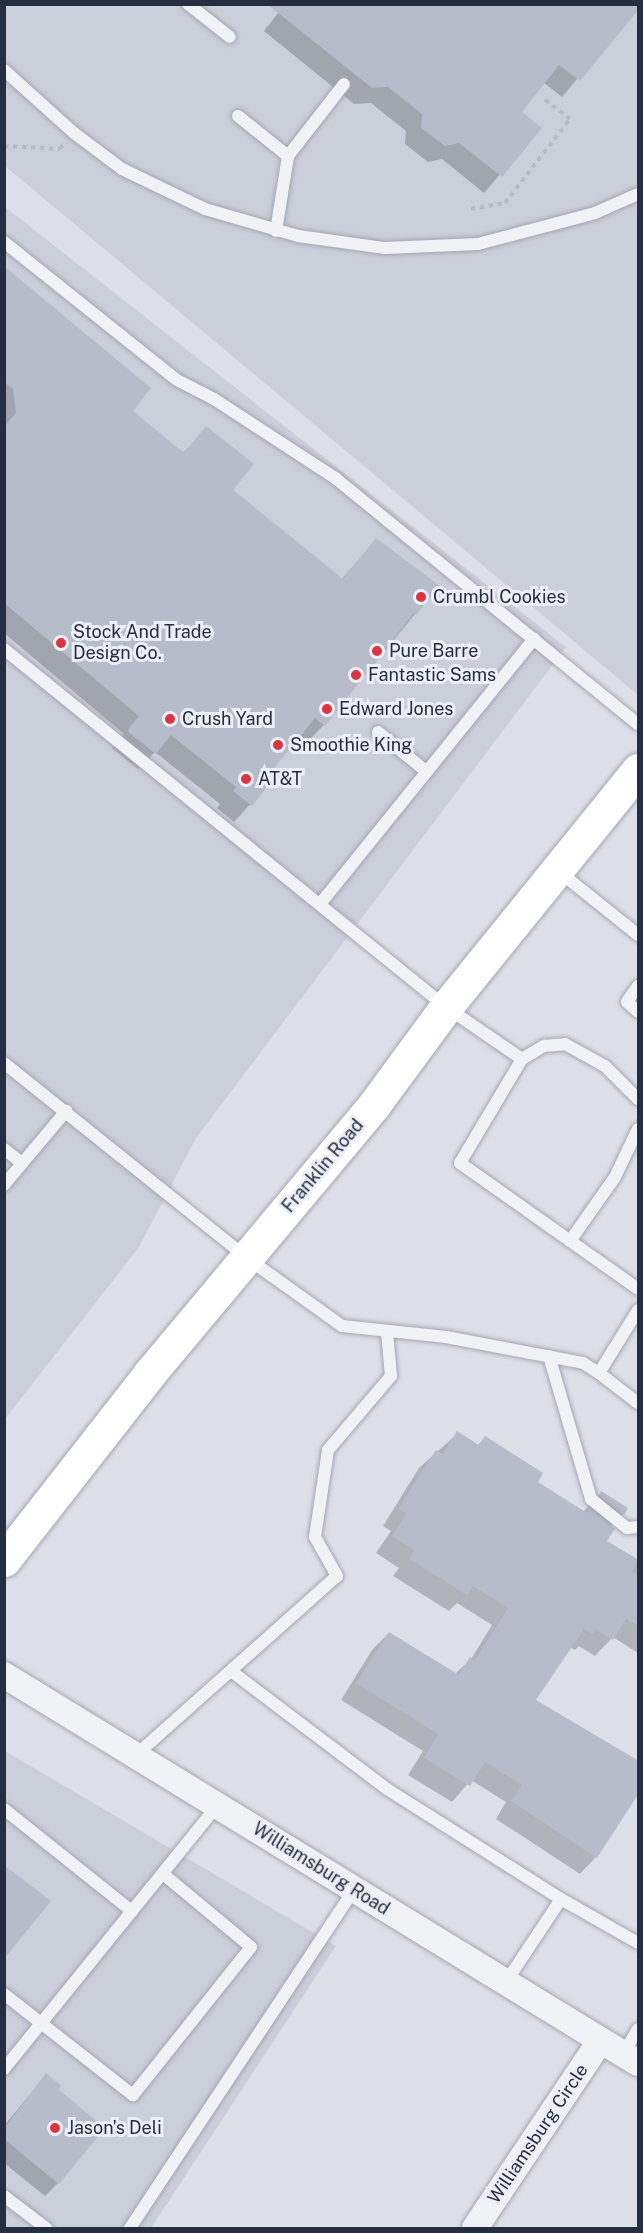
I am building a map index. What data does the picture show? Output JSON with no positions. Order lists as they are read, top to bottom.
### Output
{
  "streets": {
    "main road": ["Franklin Road"],
    "street": ["Williamsburg Road", "Williamsburg Circle"]
  },
  "crossings": [
    ["Williamsburg Road", "Williamsburg Circle"]
  ],
  "places": [
    "Crumbl Cookies",
    "Stock And Trade Design Co.",
    "Pure Barre",
    "Fantastic Sams",
    "Edward Jones",
    "Crush Yard",
    "Smoothie King",
    "AT&T",
    "Jason's Deli"
  ]
}
